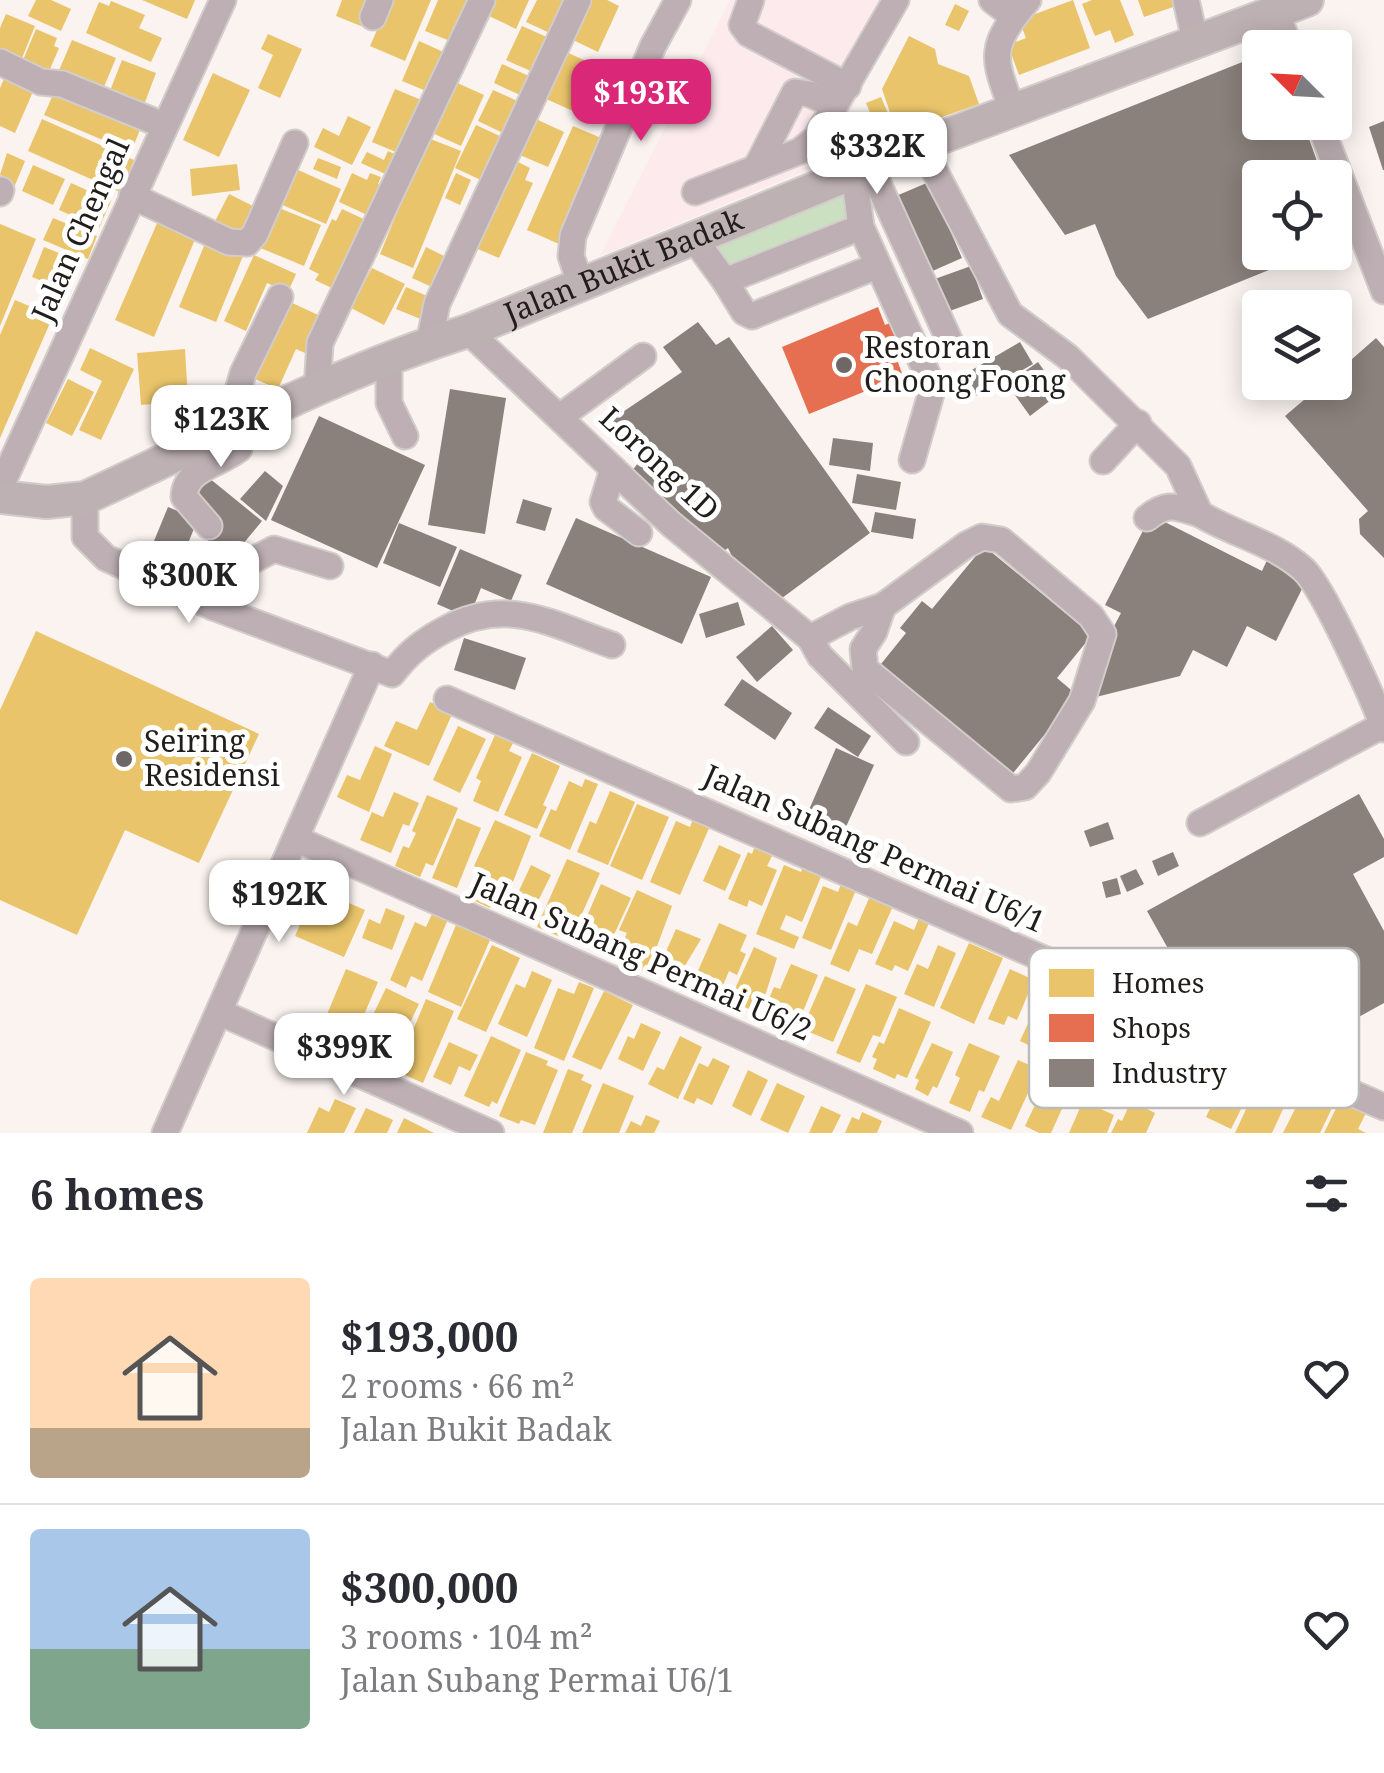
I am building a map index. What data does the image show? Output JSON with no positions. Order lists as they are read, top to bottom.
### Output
{
  "streets": {
    "main road": ["Jalan Bukit Badak"],
    "street": [
      "Jalan Chengal",
      "Lorong 1D",
      "Jalan Subang Permai U6/1",
      "Jalan Subang Permai U6/2"
    ]
  },
  "crossings": [
    ["Jalan Bukit Badak", "Lorong 1D"]
  ],
  "places": ["Restoran Choong Foong", "Seiring Residensi"],
  "legend": ["Homes", "Shops", "Industry"],
  "north": "top left",
  "page": {
    "price": [
      "$193K",
      "$332K",
      "$123K",
      "$300K",
      "$192K",
      "$399K"
    ],
    "heading": "6 homes",
    "list": [
      {
        "name": "$193,000",
        "note": "2 rooms · 66 m² · Jalan Bukit Badak"
      },
      {
        "name": "$300,000",
        "note": "3 rooms · 104 m² · Jalan Subang Permai U6/1"
      }
    ]
  }
}
